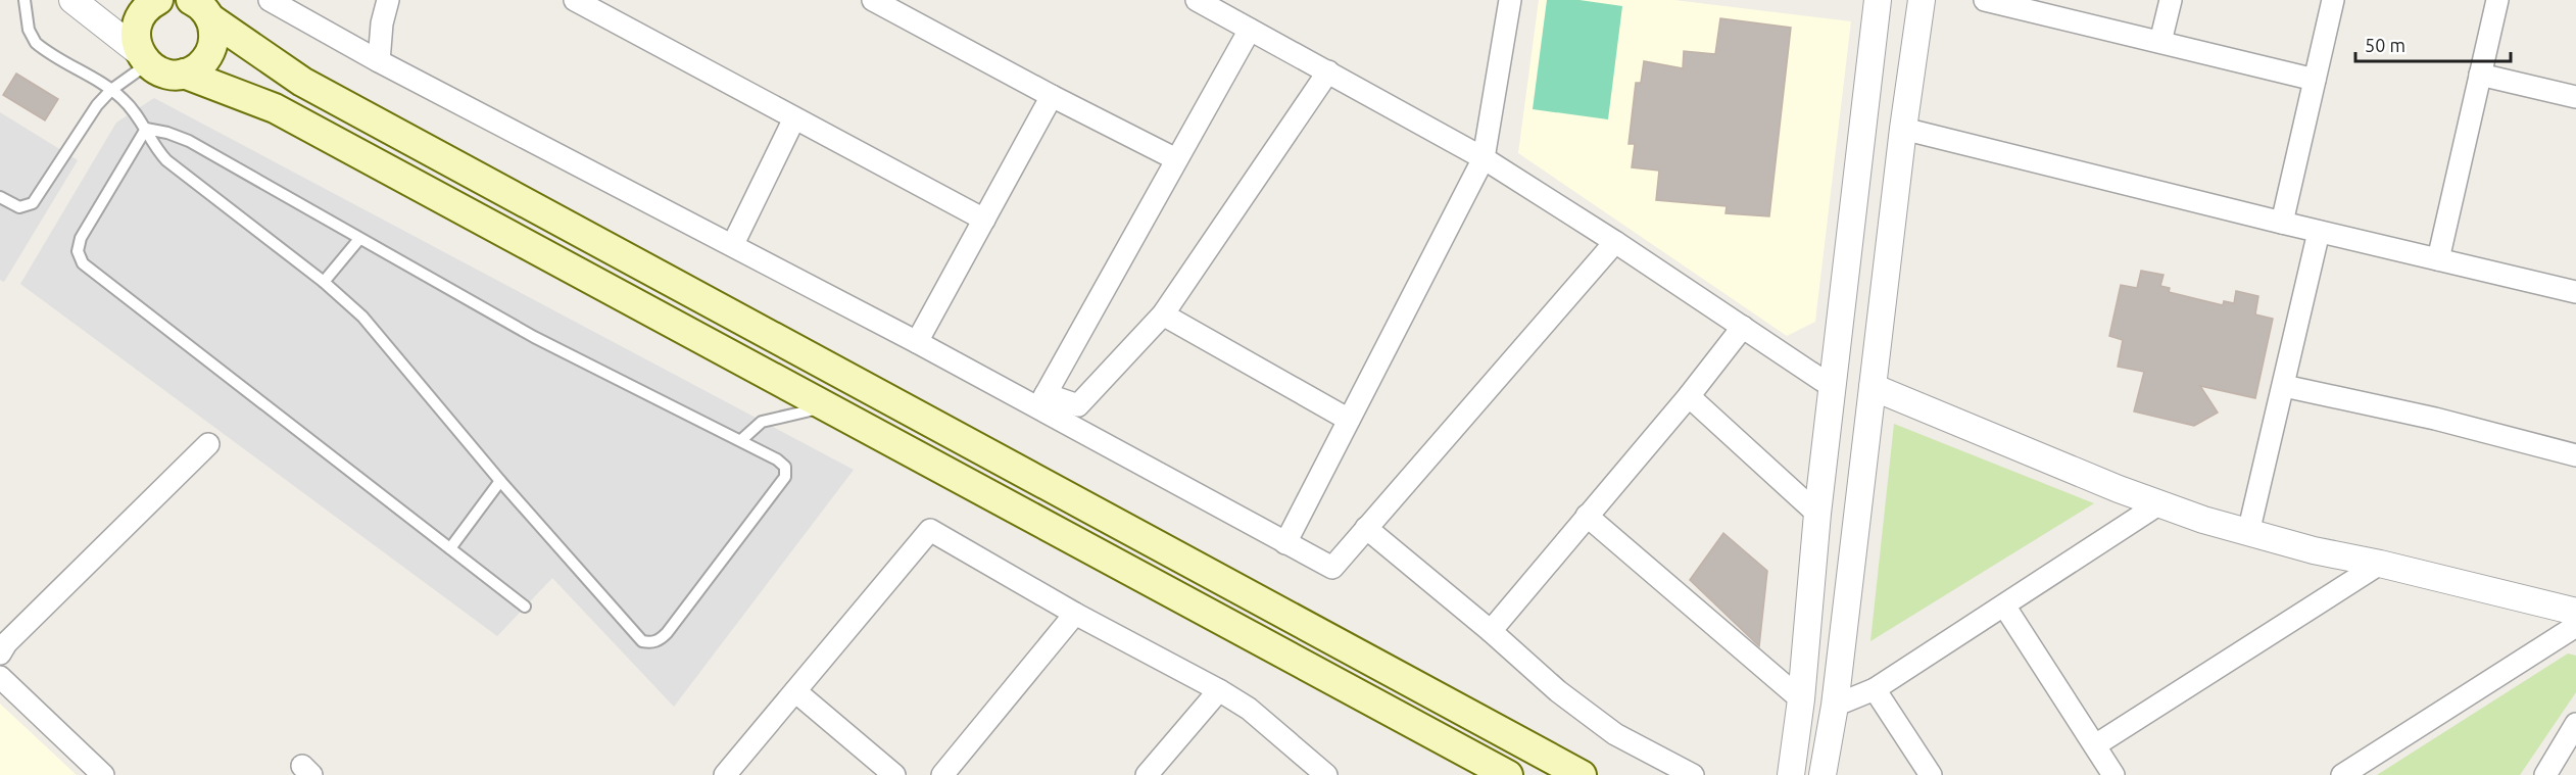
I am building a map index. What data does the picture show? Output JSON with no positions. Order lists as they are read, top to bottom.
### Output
{
  "scale_bar": "50 m"
}
